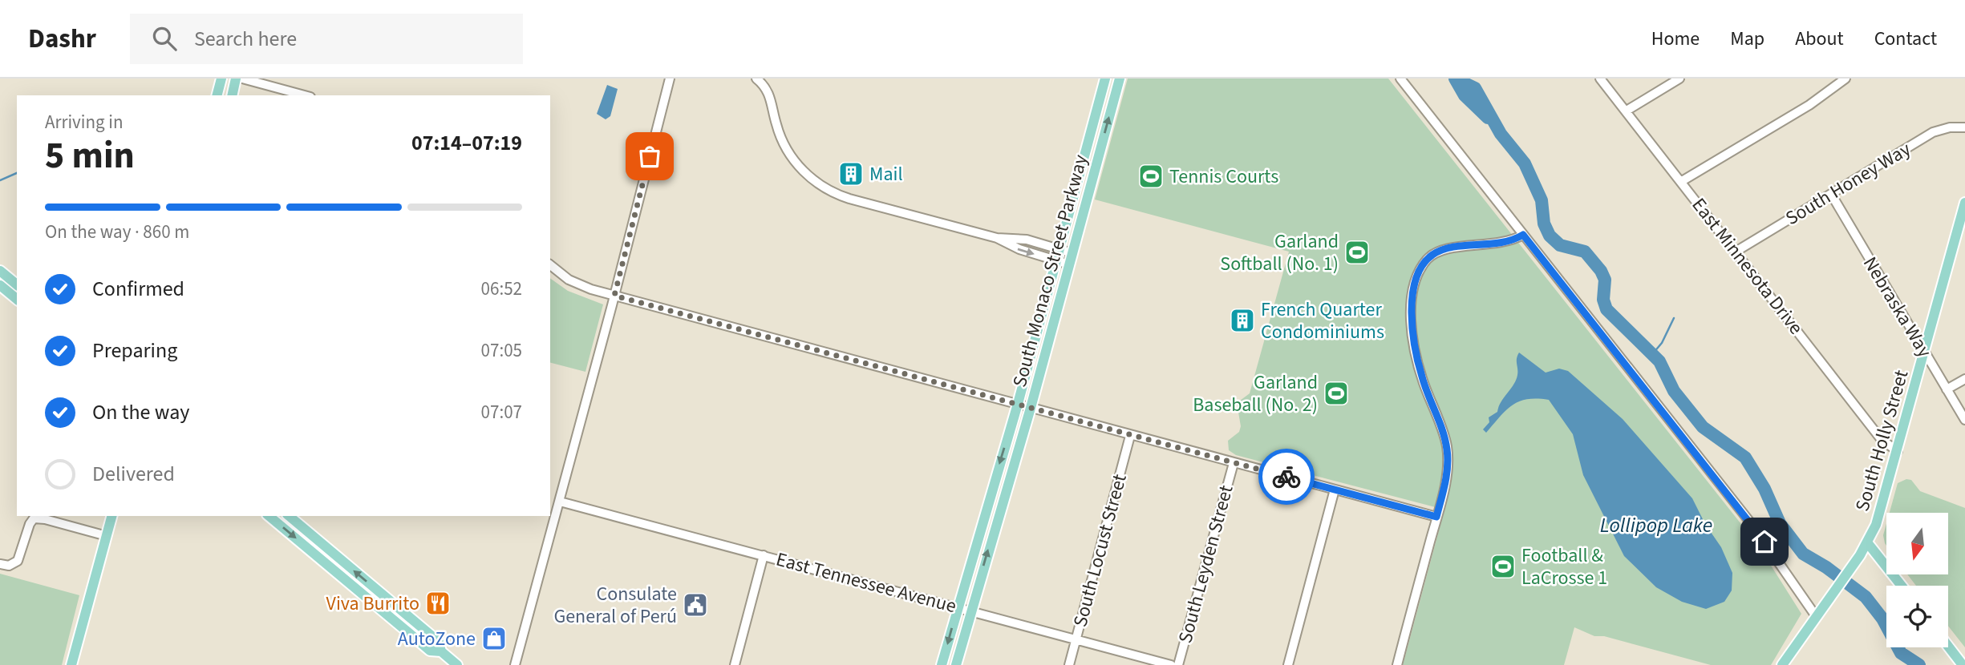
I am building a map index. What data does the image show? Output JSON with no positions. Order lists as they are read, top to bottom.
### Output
{
  "streets": {
    "main road": ["South Monaco Street Parkway", "South Holly Street"],
    "street": [
      "South Honey Way",
      "East Minnesota Drive",
      "Nebraska Way",
      "South Locust Street",
      "South Leyden Street",
      "East Tennessee Avenue"
    ]
  },
  "crossings": [
    ["South Honey Way", "East Minnesota Drive"],
    ["South Honey Way", "Nebraska Way"],
    ["East Minnesota Drive", "South Holly Street"],
    ["South Monaco Street Parkway", "East Tennessee Avenue"],
    ["Nebraska Way", "South Holly Street"],
    ["South Locust Street", "East Tennessee Avenue"]
  ],
  "water": ["Lollipop Lake"],
  "places": {
    "building": ["Mail", "French Quarter Condominiums"],
    "sports": [
      "Tennis Courts",
      "Garland Softball (No. 1)",
      "Garland Baseball (No. 2)",
      "Football & LaCrosse 1"
    ],
    "restaurant": ["Viva Burrito"],
    "public building": ["Consulate General of Perú"],
    "shop": ["AutoZone"]
  },
  "north": "bottom",
  "page": {
    "header": "Dashr",
    "search": "Search here",
    "nav": [
      "Home",
      "Map",
      "About",
      "Contact"
    ],
    "heading": ["5 min", "Arriving in", "07:14–07:19"],
    "bar": "On the way · 860 m",
    "list": [
      ["Confirmed", "06:52"],
      ["Preparing", "07:05"],
      ["On the way", "07:07"],
      "Delivered"
    ]
  }
}
